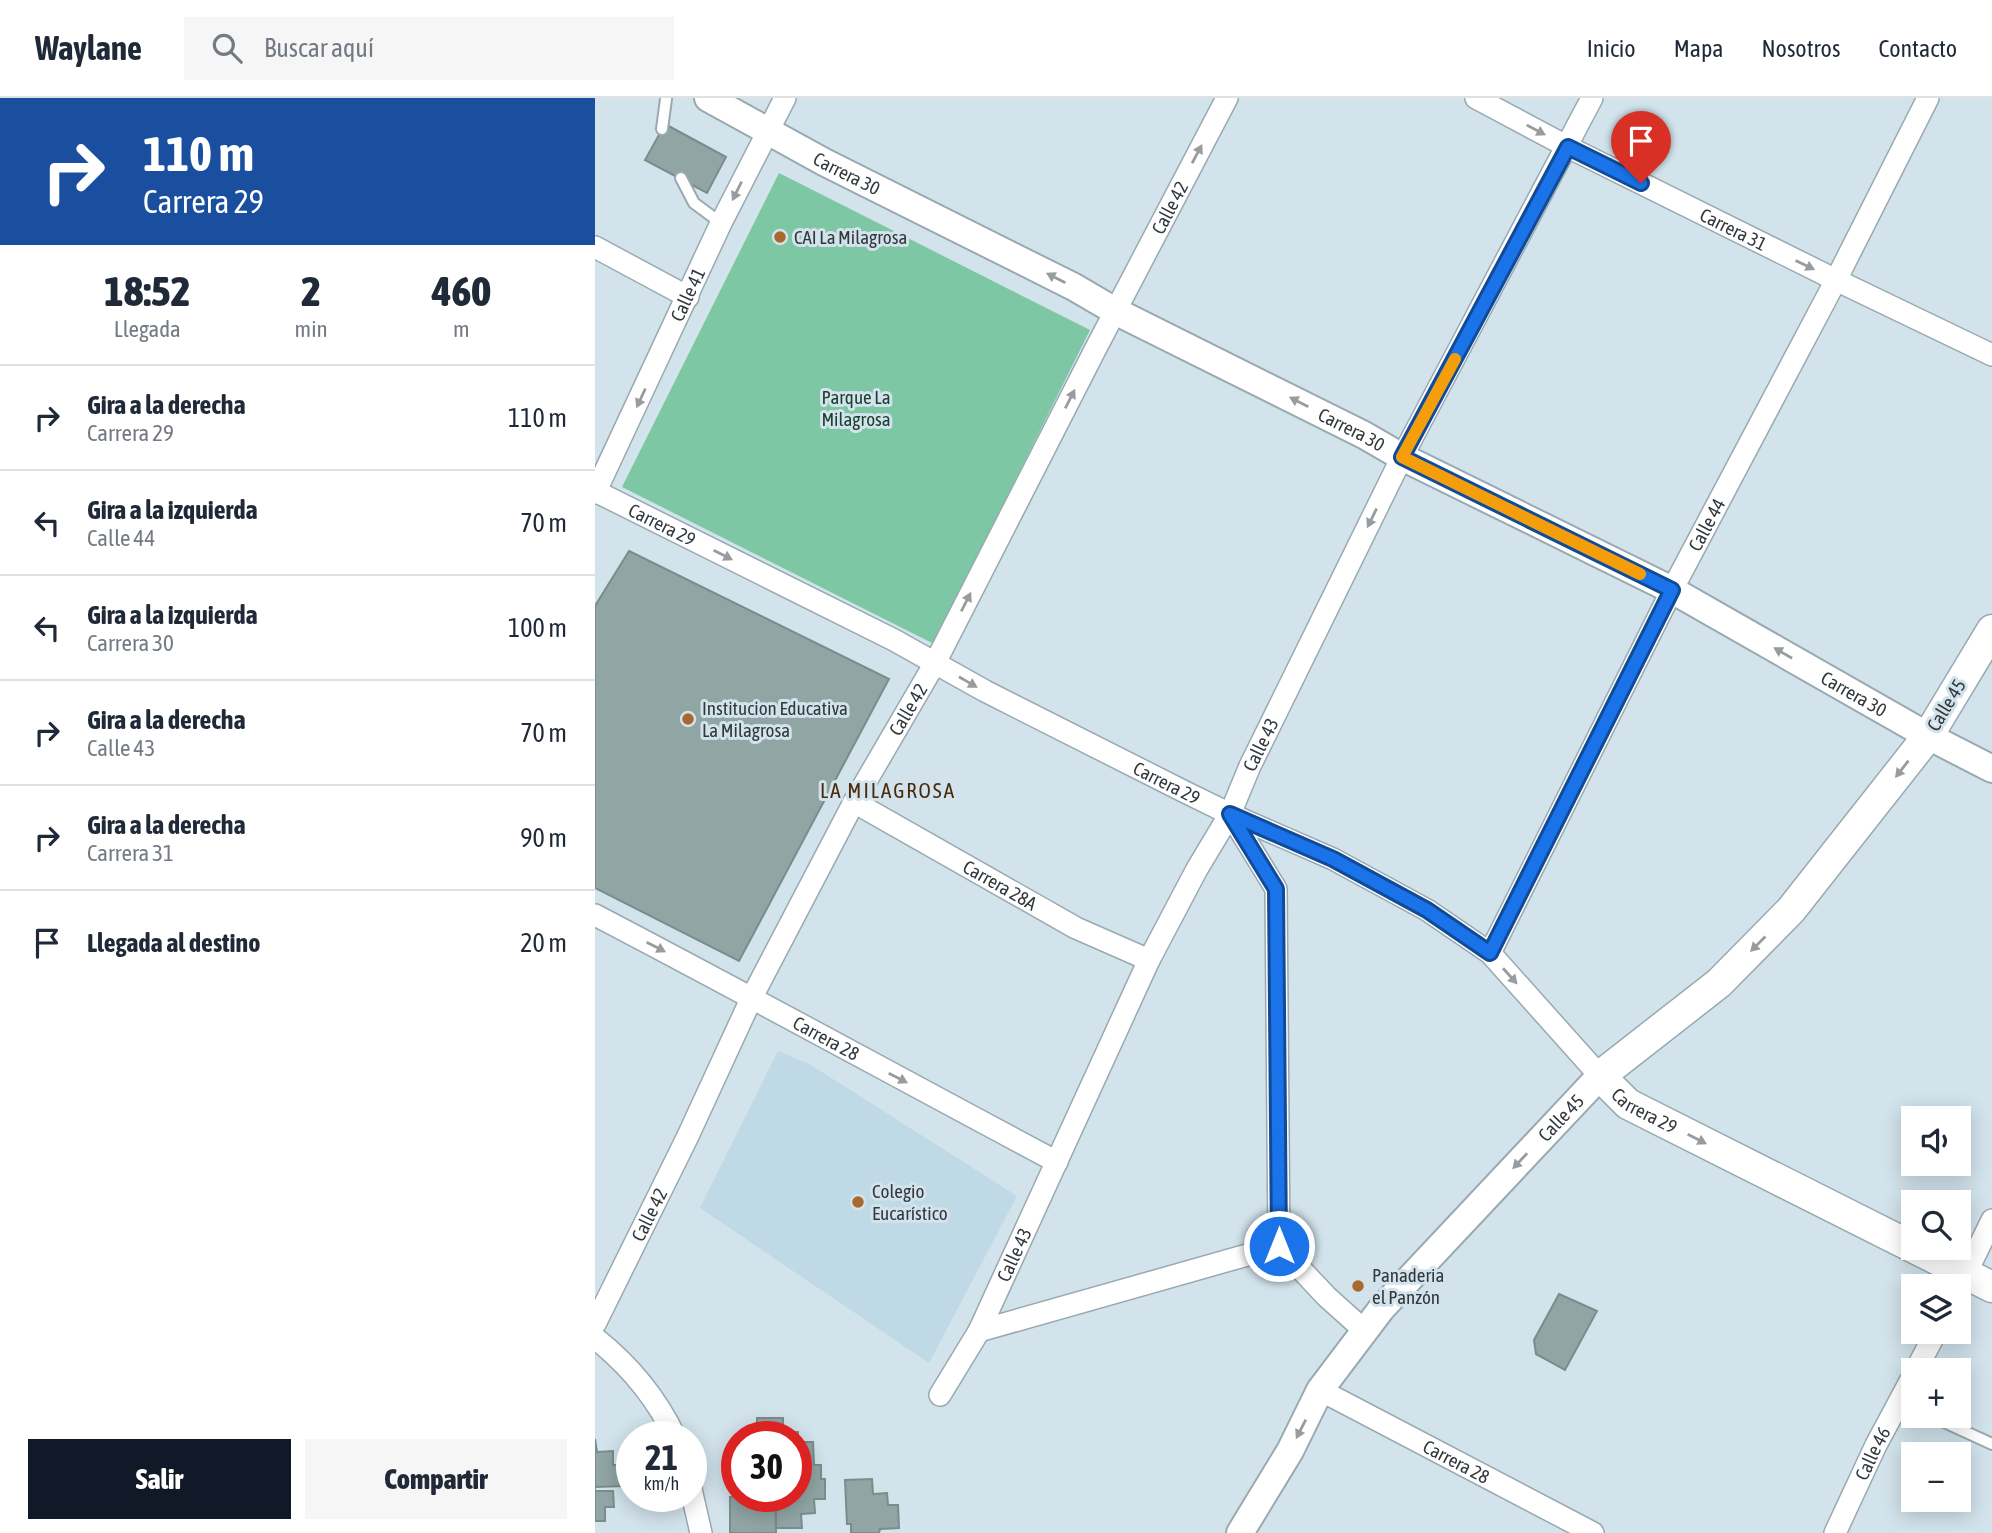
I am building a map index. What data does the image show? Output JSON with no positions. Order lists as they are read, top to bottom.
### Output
{
  "streets": {
    "main road": ["Carrera 29", "Calle 45"],
    "street": [
      "Carrera 30",
      "Calle 42",
      "Carrera 31",
      "Calle 41",
      "Calle 44",
      "Calle 43",
      "Carrera 28A",
      "Carrera 28",
      "Calle 46"
    ]
  },
  "crossings": [
    ["Carrera 30", "Calle 42"],
    ["Carrera 30", "Calle 41"],
    ["Carrera 30", "Calle 44"],
    ["Carrera 30", "Calle 45"],
    ["Carrera 30", "Calle 43"],
    ["Calle 42", "Carrera 29"],
    ["Calle 42", "Carrera 28A"],
    ["Calle 42", "Carrera 28"],
    ["Carrera 31", "Calle 44"],
    ["Carrera 31", "Calle 43"],
    ["Calle 41", "Carrera 29"],
    ["Carrera 29", "Calle 44"],
    ["Carrera 29", "Calle 45"],
    ["Carrera 29", "Calle 43"],
    ["Calle 45", "Carrera 28"],
    ["Calle 43", "Carrera 28A"],
    ["Calle 43", "Carrera 28"]
  ],
  "one_way": [
    "Carrera 30",
    "Calle 42",
    "Carrera 31",
    "Calle 41",
    "Carrera 29",
    "Calle 45",
    "Carrera 28"
  ],
  "districts": ["LA MILAGROSA"],
  "parks": ["Parque La Milagrosa"],
  "places": [
    "CAI La Milagrosa",
    "Institucion Educativa La Milagrosa",
    "Colegio Eucarístico",
    "Panaderia el Panzón"
  ],
  "page": {
    "header": "Waylane",
    "search": "Buscar aquí",
    "nav": [
      "Inicio",
      "Mapa",
      "Nosotros",
      "Contacto"
    ],
    "turn": ["110 m", "Carrera 29"],
    "eta": [
      "18:52",
      "Llegada",
      "2",
      "min",
      "460",
      "m"
    ],
    "list": [
      {
        "name": "Gira a la derecha",
        "note": "Carrera 29",
        "value": "110 m"
      },
      {
        "name": "Gira a la izquierda",
        "note": "Calle 44",
        "value": "70 m"
      },
      {
        "name": "Gira a la izquierda",
        "note": "Carrera 30",
        "value": "100 m"
      },
      {
        "name": "Gira a la derecha",
        "note": "Calle 43",
        "value": "70 m"
      },
      {
        "name": "Gira a la derecha",
        "note": "Carrera 31",
        "value": "90 m"
      },
      {
        "name": "Llegada al destino",
        "value": "20 m"
      }
    ],
    "map_buttons": ["+", "−"],
    "speed": "21 km/h",
    "limit": "30",
    "buttons": ["Salir", "Compartir"]
  }
}
